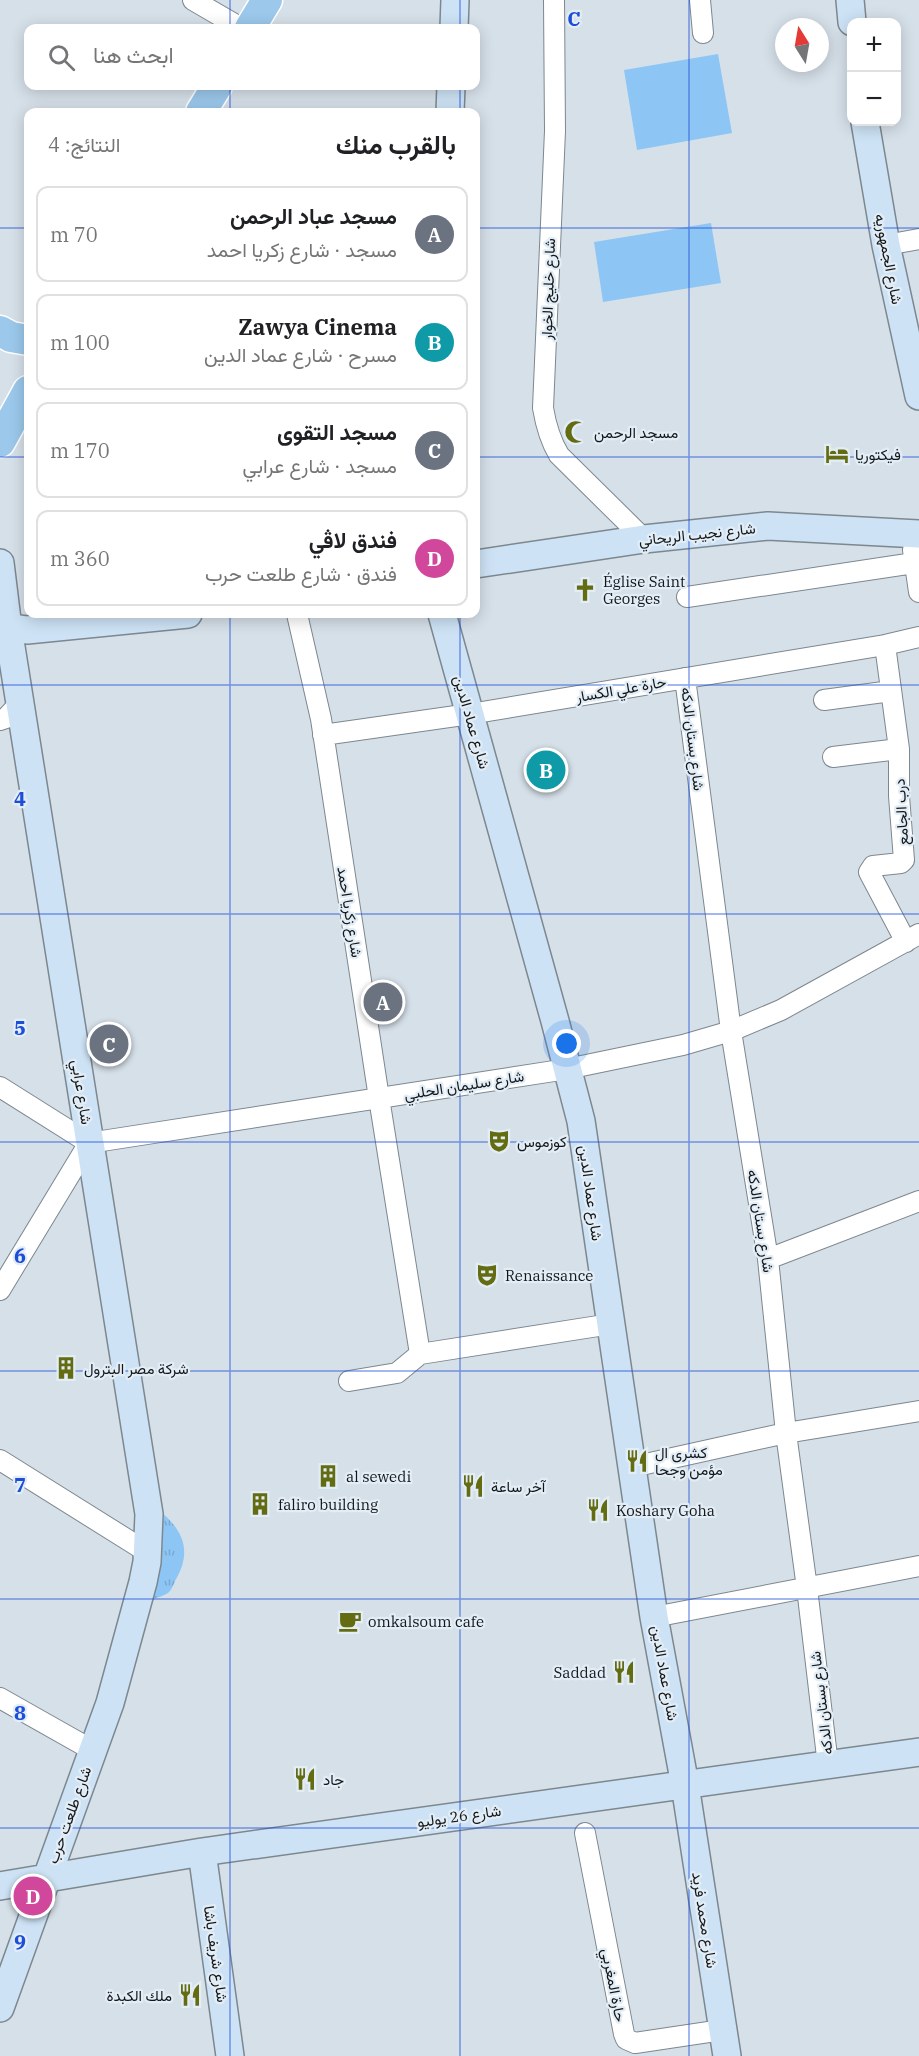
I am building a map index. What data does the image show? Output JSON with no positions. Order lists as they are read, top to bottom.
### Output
{
  "streets": {
    "street": [
      "شارع الجمهوريه",
      "شارع خليج الخوار",
      "شارع نجيب الريحاني",
      "حارة علي الكسار",
      "شارع عماد الدين",
      "شارع بستان الدكه",
      "درب الجامع",
      "شارع زكريا احمد",
      "شارع سليمان الحلبي",
      "شارع عرابي",
      "شارع طلعت حرب",
      "شارع 26 يوليو",
      "شارع محمد فريد",
      "شارع شريف باشا",
      "حارة المغربي"
    ]
  },
  "crossings": [
    ["شارع خليج الخوار", "شارع نجيب الريحاني"],
    ["حارة علي الكسار", "شارع عماد الدين"],
    ["حارة علي الكسار", "شارع بستان الدكه"],
    ["حارة علي الكسار", "درب الجامع"],
    ["حارة علي الكسار", "شارع زكريا احمد"],
    ["شارع عماد الدين", "شارع سليمان الحلبي"],
    ["شارع عماد الدين", "شارع 26 يوليو"],
    ["شارع عماد الدين", "شارع محمد فريد"],
    ["شارع بستان الدكه", "شارع سليمان الحلبي"],
    ["شارع بستان الدكه", "شارع 26 يوليو"],
    ["درب الجامع", "شارع سليمان الحلبي"],
    ["شارع زكريا احمد", "شارع سليمان الحلبي"],
    ["شارع سليمان الحلبي", "شارع عرابي"],
    ["شارع عرابي", "شارع طلعت حرب"],
    ["شارع طلعت حرب", "شارع 26 يوليو"],
    ["شارع 26 يوليو", "شارع محمد فريد"],
    ["شارع 26 يوليو", "شارع شريف باشا"],
    ["شارع محمد فريد", "حارة المغربي"]
  ],
  "places": {
    "mosque": ["مسجد الرحمن"],
    "hotel": ["فيكتوريا"],
    "church": ["Église Saint Georges"],
    "theatre": ["كوزموس", "Renaissance"],
    "building": ["شركة مصر البترول", "al sewedi", "faliro building"],
    "restaurant": [
      "كشرى ال مؤمن وجحا",
      "آخر ساعة",
      "Koshary Goha",
      "Saddad",
      "جاد",
      "ملك الكبدة"
    ],
    "cafe": ["omkalsoum cafe"]
  },
  "north": "top",
  "page": {
    "map_buttons": ["+", "−"],
    "search": "ابحث هنا",
    "heading": ["بالقرب منك", "النتائج: 4"],
    "list": [
      {
        "mark": "A",
        "name": "مسجد عباد الرحمن",
        "note": "مسجد · شارع زكريا احمد",
        "value": "70 m"
      },
      {
        "mark": "B",
        "name": "Zawya Cinema",
        "note": "مسرح · شارع عماد الدين",
        "value": "100 m"
      },
      {
        "mark": "C",
        "name": "مسجد التقوى",
        "note": "مسجد · شارع عرابي",
        "value": "170 m"
      },
      {
        "mark": "D",
        "name": "فندق لاڤي",
        "note": "فندق · شارع طلعت حرب",
        "value": "360 m"
      }
    ],
    "pins": [
      "B",
      "A",
      "C",
      "D"
    ]
  },
  "grid": {
    "columns": ["C"],
    "rows": [
      "4",
      "5",
      "6",
      "7",
      "8",
      "9"
    ]
  }
}
